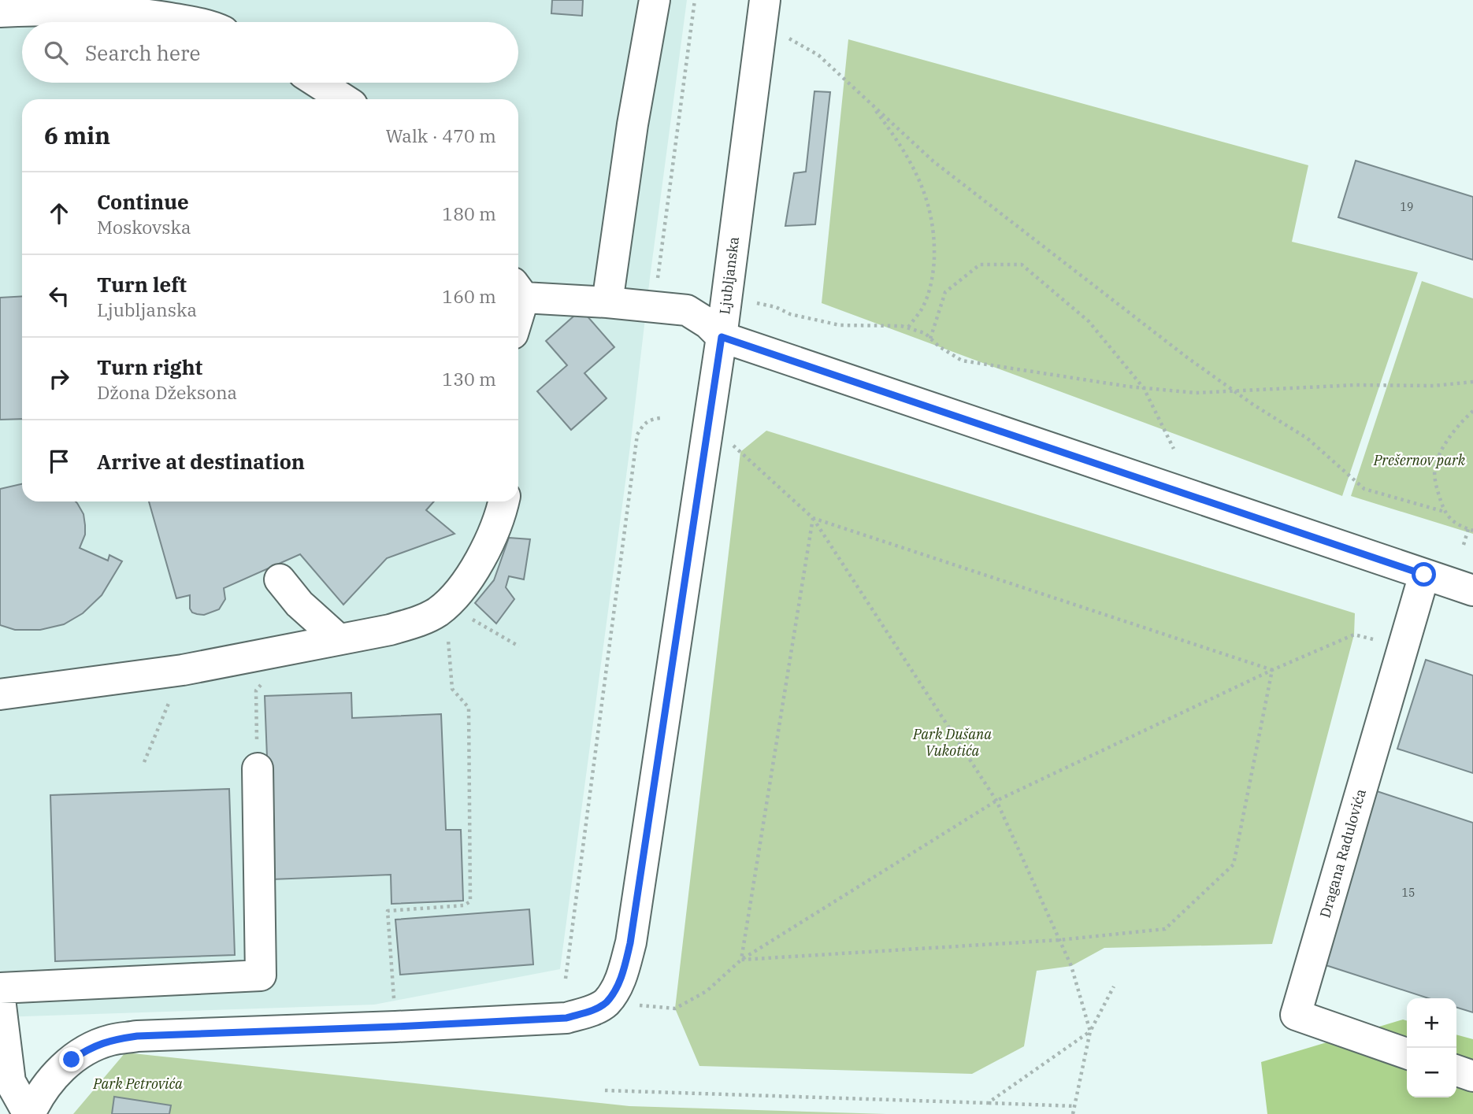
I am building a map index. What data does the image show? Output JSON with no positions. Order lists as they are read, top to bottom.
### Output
{
  "streets": {
    "street": ["Ljubljanska", "Dragana Radulovića"]
  },
  "parks": ["Prešernov park", "Park Dušana Vukotića", "Park Petrovića"],
  "house_numbers": ["19", "15"],
  "page": {
    "search": "Search here",
    "heading": ["6 min", "Walk · 470 m"],
    "list": [
      ["Continue", "Moskovska", "180 m"],
      ["Turn left", "Ljubljanska", "160 m"],
      ["Turn right", "Džona Džeksona", "130 m"],
      "Arrive at destination"
    ],
    "map_buttons": ["+", "−"]
  }
}
